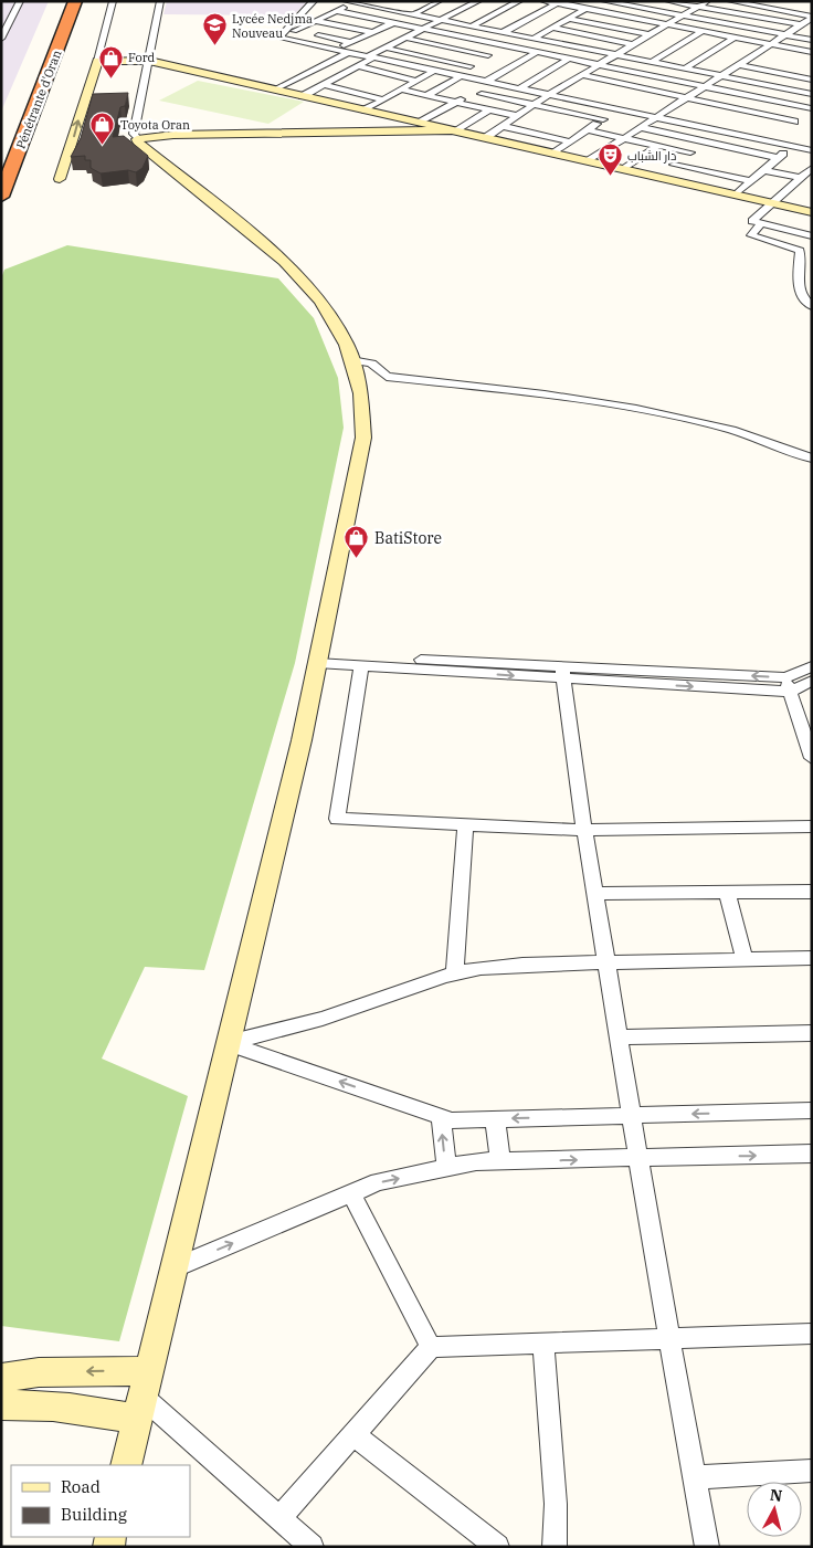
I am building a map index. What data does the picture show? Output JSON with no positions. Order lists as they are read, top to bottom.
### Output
{
  "streets": {
    "highway": ["Pénétrante d'Oran"]
  },
  "places": {
    "school or university": ["Lycée Nedjma Nouveau"],
    "shop": ["Ford", "Toyota Oran", "BatiStore"],
    "theatre": ["دار الشباب"]
  },
  "legend": ["Road", "Building"],
  "north": "top"
}
